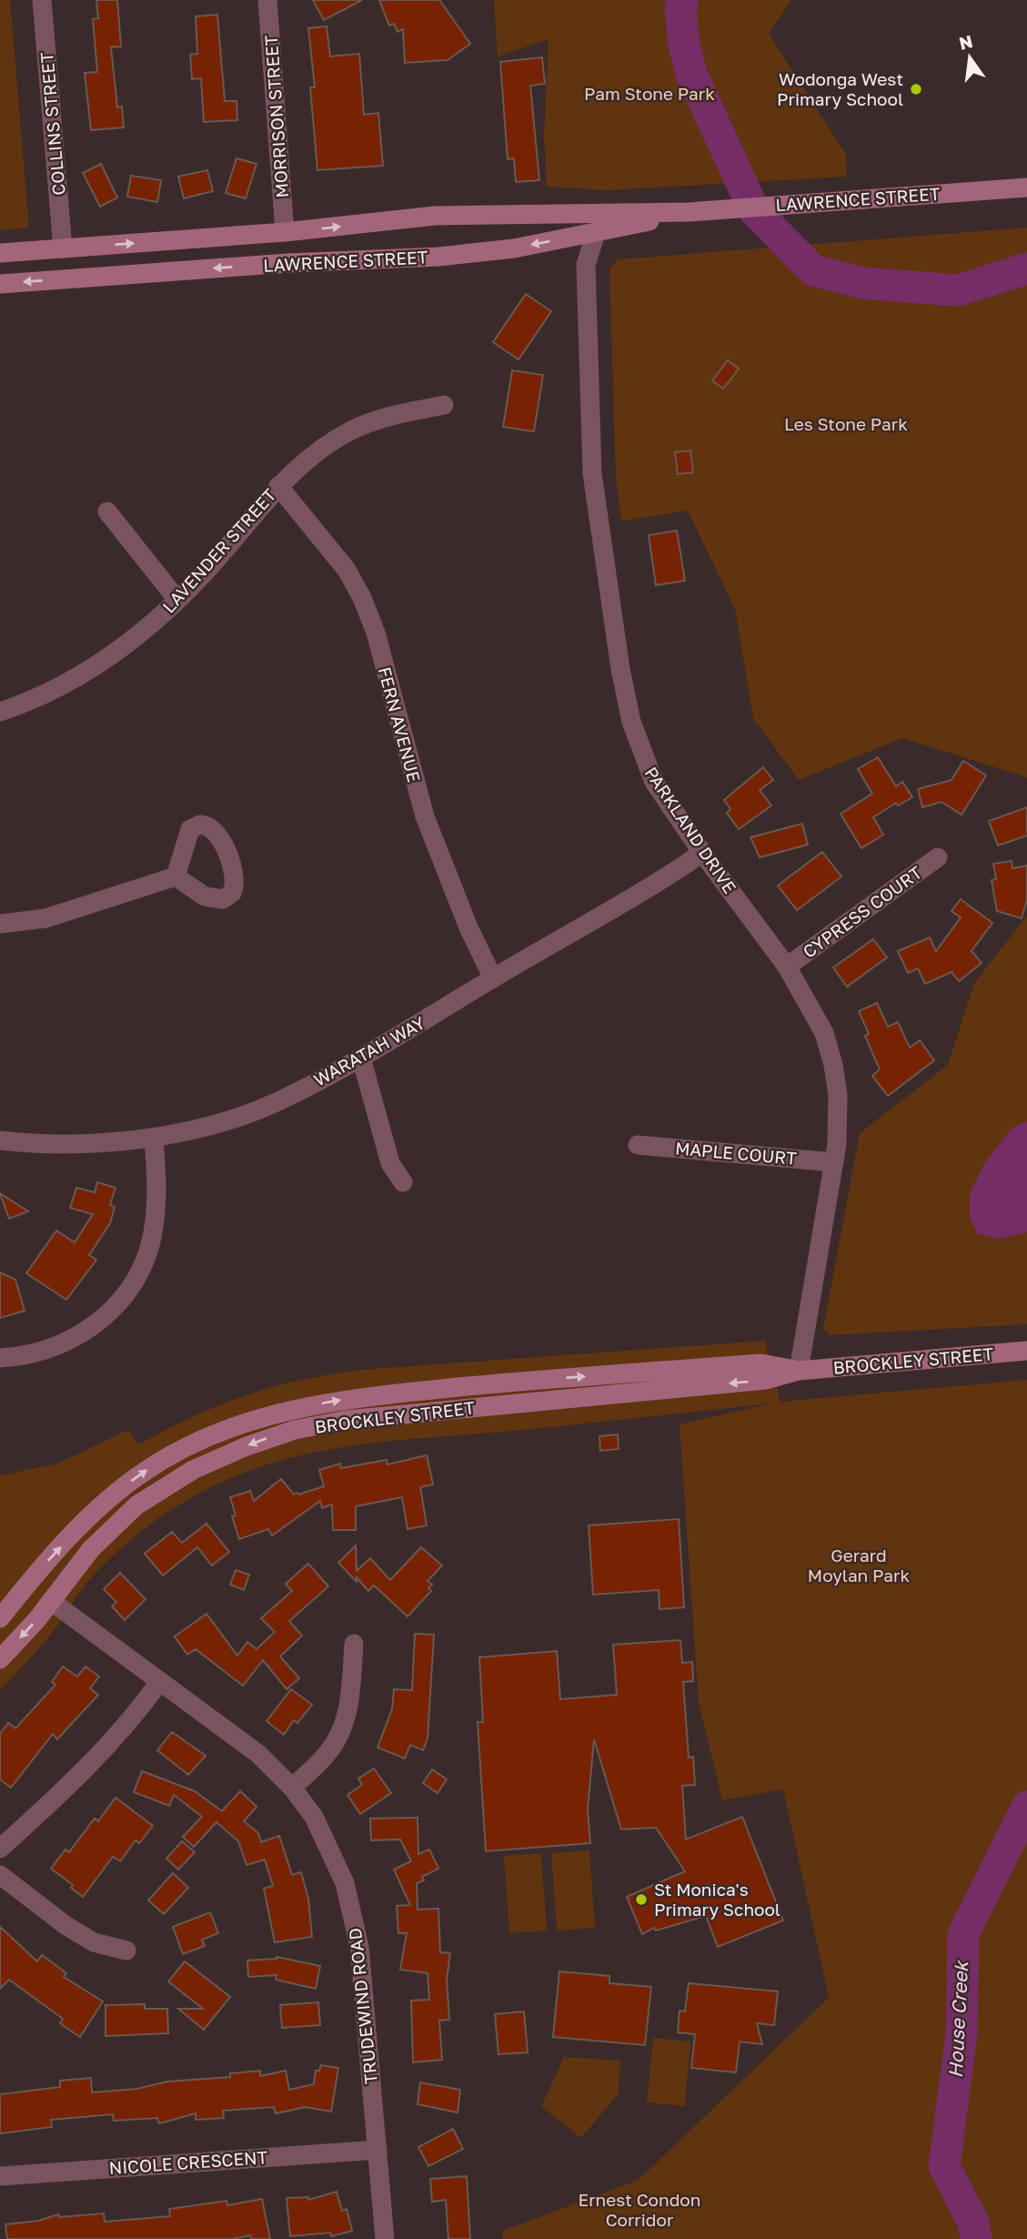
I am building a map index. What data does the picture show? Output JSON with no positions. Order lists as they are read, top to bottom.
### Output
{
  "streets": {
    "main road": ["LAWRENCE STREET", "BROCKLEY STREET"],
    "street": [
      "MORRISON STREET",
      "COLLINS STREET",
      "LAVENDER STREET",
      "FERN AVENUE",
      "PARKLAND DRIVE",
      "CYPRESS COURT",
      "WARATAH WAY",
      "MAPLE COURT",
      "TRUDEWIND ROAD",
      "NICOLE CRESCENT"
    ]
  },
  "crossings": [
    ["MORRISON STREET", "LAWRENCE STREET"],
    ["COLLINS STREET", "LAWRENCE STREET"],
    ["LAWRENCE STREET", "PARKLAND DRIVE"],
    ["LAVENDER STREET", "FERN AVENUE"],
    ["FERN AVENUE", "WARATAH WAY"],
    ["PARKLAND DRIVE", "CYPRESS COURT"],
    ["PARKLAND DRIVE", "WARATAH WAY"],
    ["PARKLAND DRIVE", "MAPLE COURT"],
    ["PARKLAND DRIVE", "BROCKLEY STREET"],
    ["BROCKLEY STREET", "TRUDEWIND ROAD"],
    ["TRUDEWIND ROAD", "NICOLE CRESCENT"]
  ],
  "water": ["House Creek"],
  "parks": [
    "Pam Stone Park",
    "Les Stone Park",
    "Gerard Moylan Park",
    "Ernest Condon Corridor"
  ],
  "places": ["Wodonga West Primary School", "St Monica's Primary School"],
  "north": "top"
}
